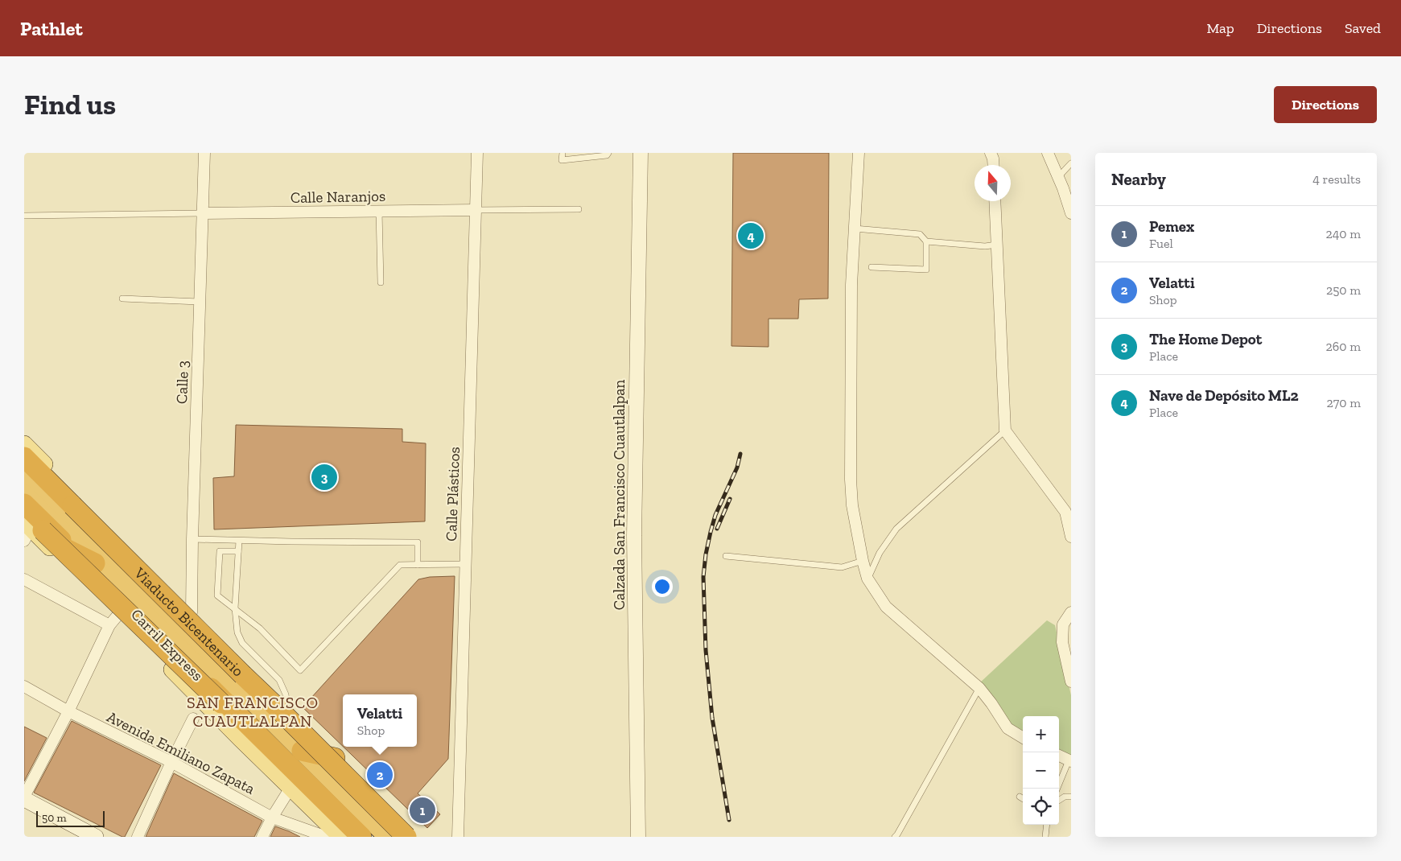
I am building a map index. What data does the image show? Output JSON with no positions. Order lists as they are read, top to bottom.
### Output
{
  "streets": {
    "highway": ["Viaducto Bicentenario", "Carril Express"],
    "street": [
      "Calle Naranjos",
      "Calle 3",
      "Calle Plásticos",
      "Calzada San Francisco Cuautlalpan",
      "Avenida Emiliano Zapata"
    ]
  },
  "crossings": [
    ["Calle Naranjos", "Calle 3"],
    ["Calle Naranjos", "Calle Plásticos"]
  ],
  "districts": ["SAN FRANCISCO CUAUTLALPAN"],
  "scale_bar": "50 m",
  "north": "top",
  "page": {
    "header": "Pathlet",
    "nav": ["Map", "Directions", "Saved"],
    "buttons": "Directions",
    "title": "Find us",
    "heading": ["Nearby", "4 results"],
    "list": [
      {
        "mark": "1",
        "name": "Pemex",
        "note": "Fuel",
        "value": "240 m"
      },
      {
        "mark": "2",
        "name": "Velatti",
        "note": "Shop",
        "value": "250 m"
      },
      {
        "mark": "3",
        "name": "The Home Depot",
        "note": "Place",
        "value": "260 m"
      },
      {
        "mark": "4",
        "name": "Nave de Depósito ML2",
        "note": "Place",
        "value": "270 m"
      }
    ],
    "pins": [
      "4",
      "3",
      "2",
      "1"
    ],
    "popup": ["Velatti", "Shop"],
    "map_buttons": ["+", "−"],
    "scale": "50 m"
  }
}
